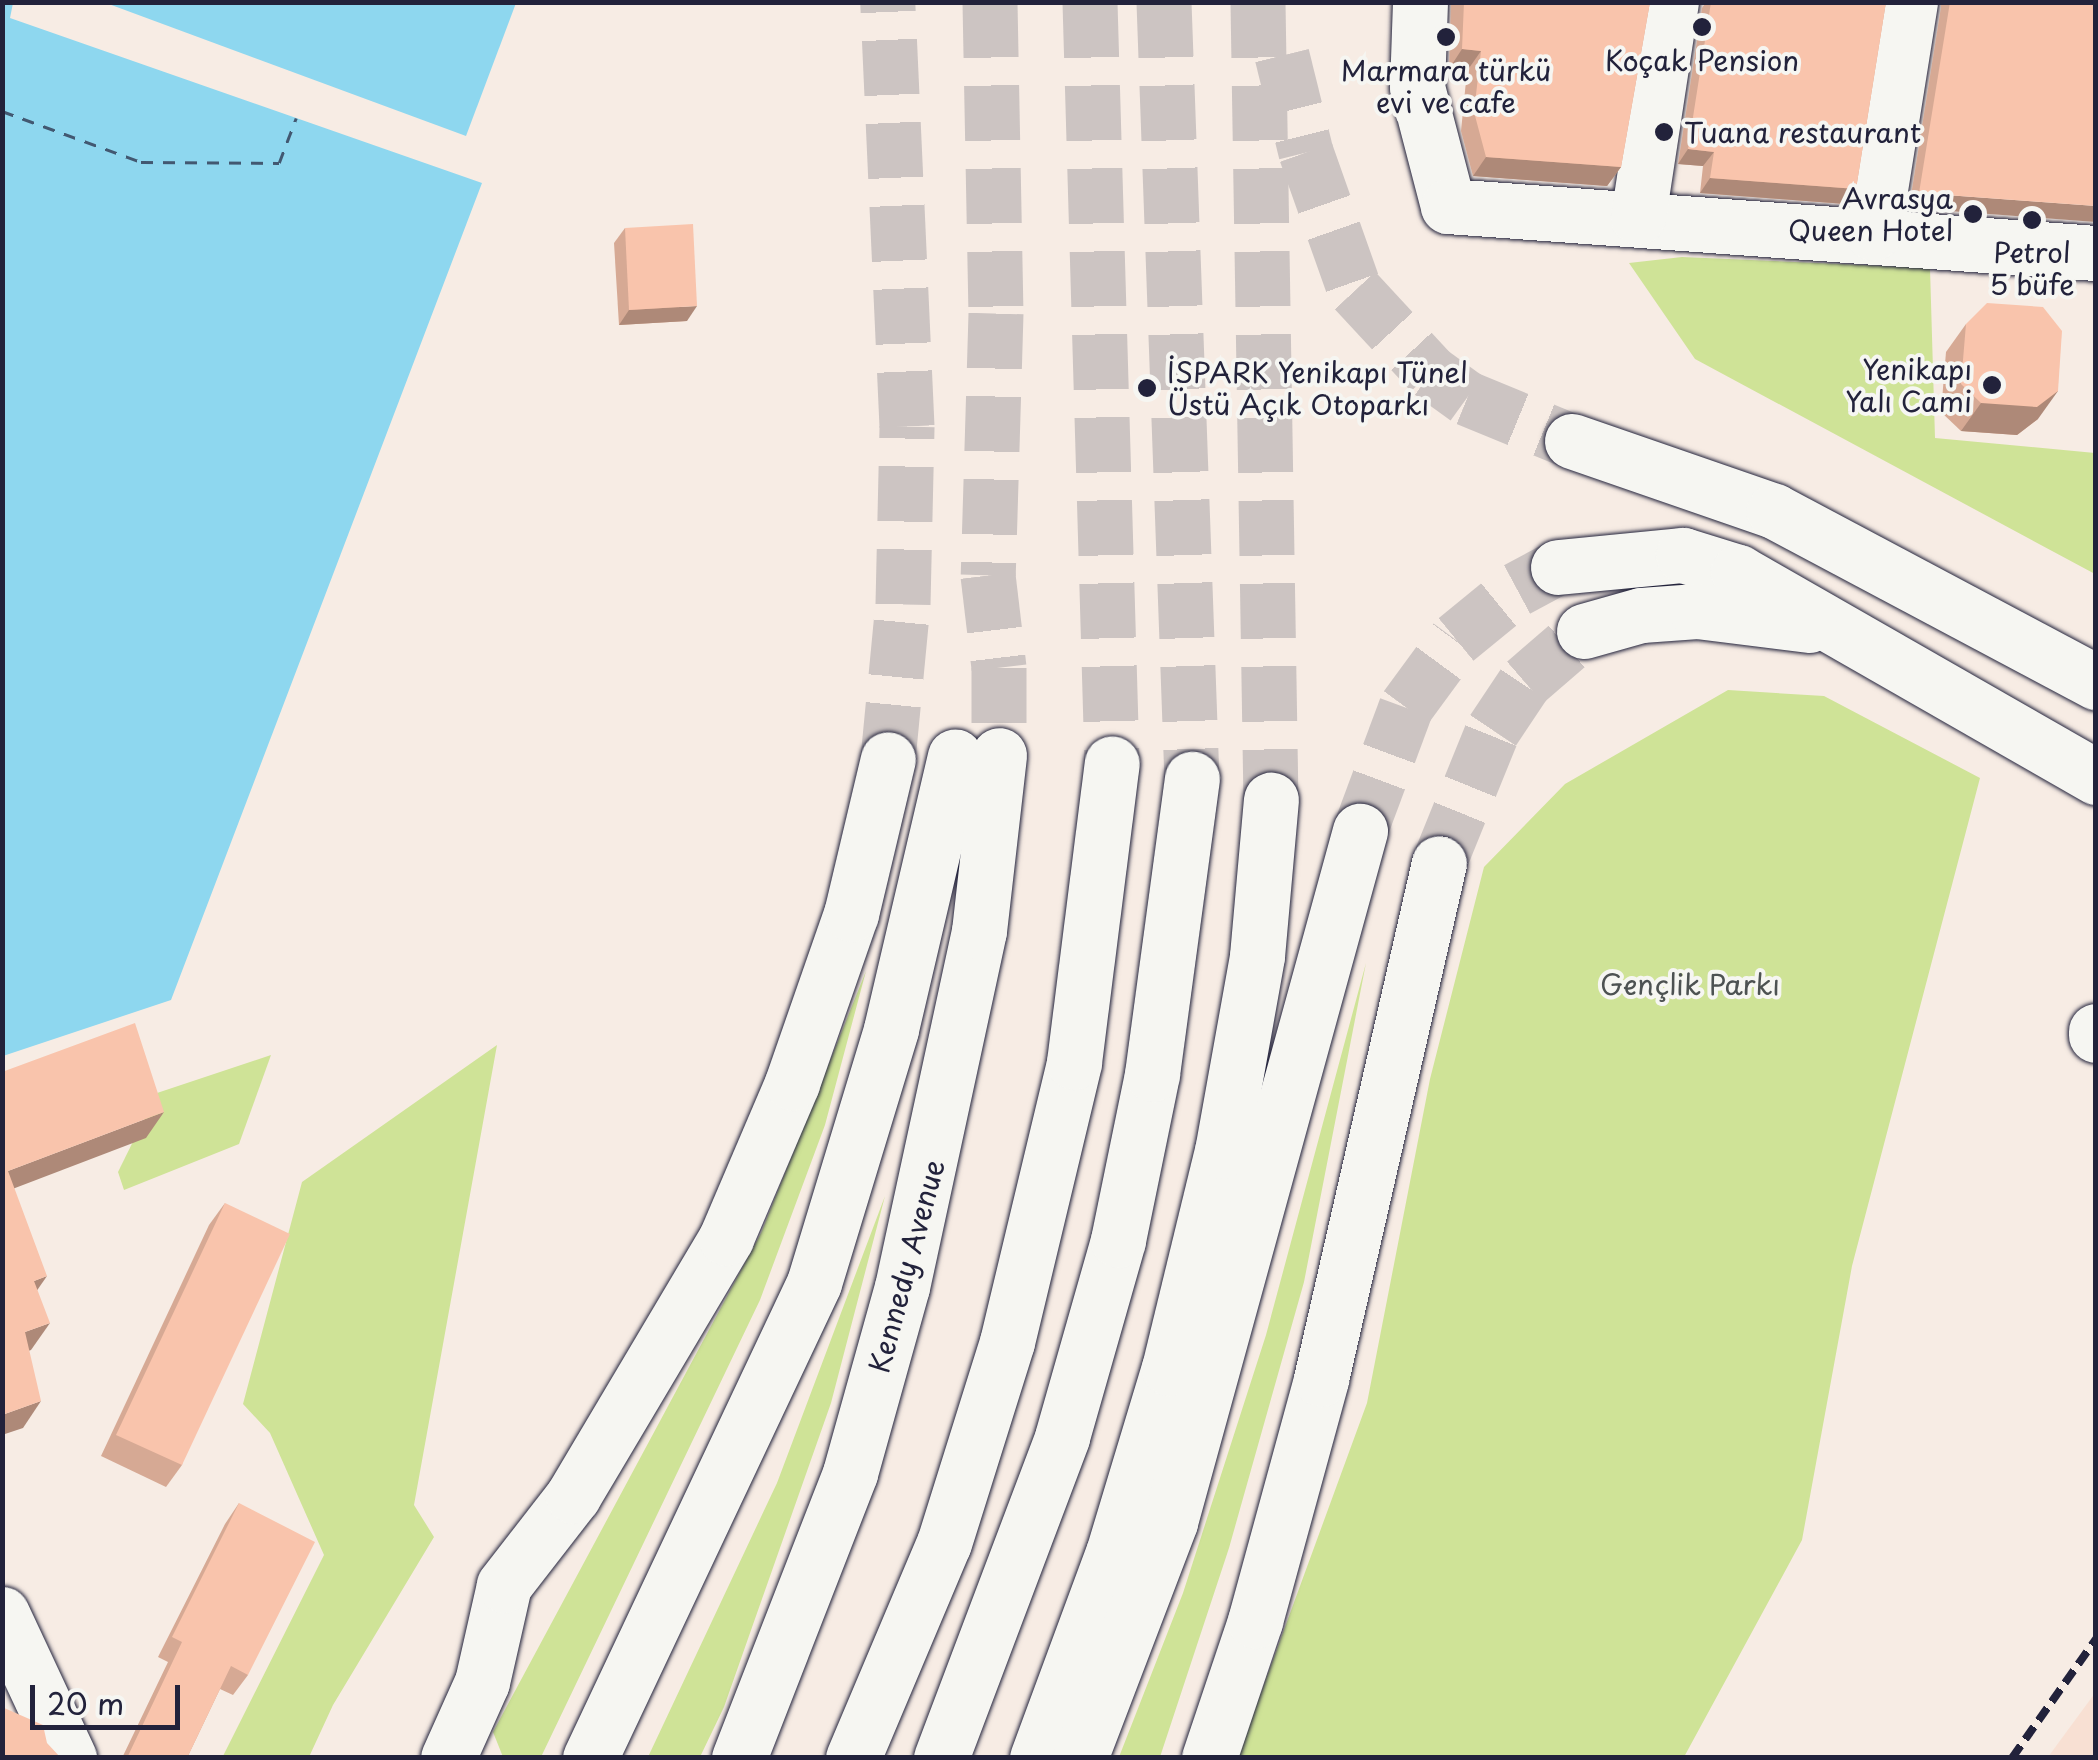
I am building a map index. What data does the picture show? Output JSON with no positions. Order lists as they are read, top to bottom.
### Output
{
  "streets": {
    "main road": ["Kennedy Avenue"]
  },
  "parks": ["Gençlik Parkı"],
  "places": [
    "Koçak Pension",
    "Marmara türkü evi ve cafe",
    "Tuana restaurant",
    "Avrasya Queen Hotel",
    "Petrol 5 büfe",
    "Yenikapı Yalı Cami",
    "İSPARK Yenikapı Tünel Üstü Açık Otoparkı"
  ],
  "scale_bar": "20 m"
}
